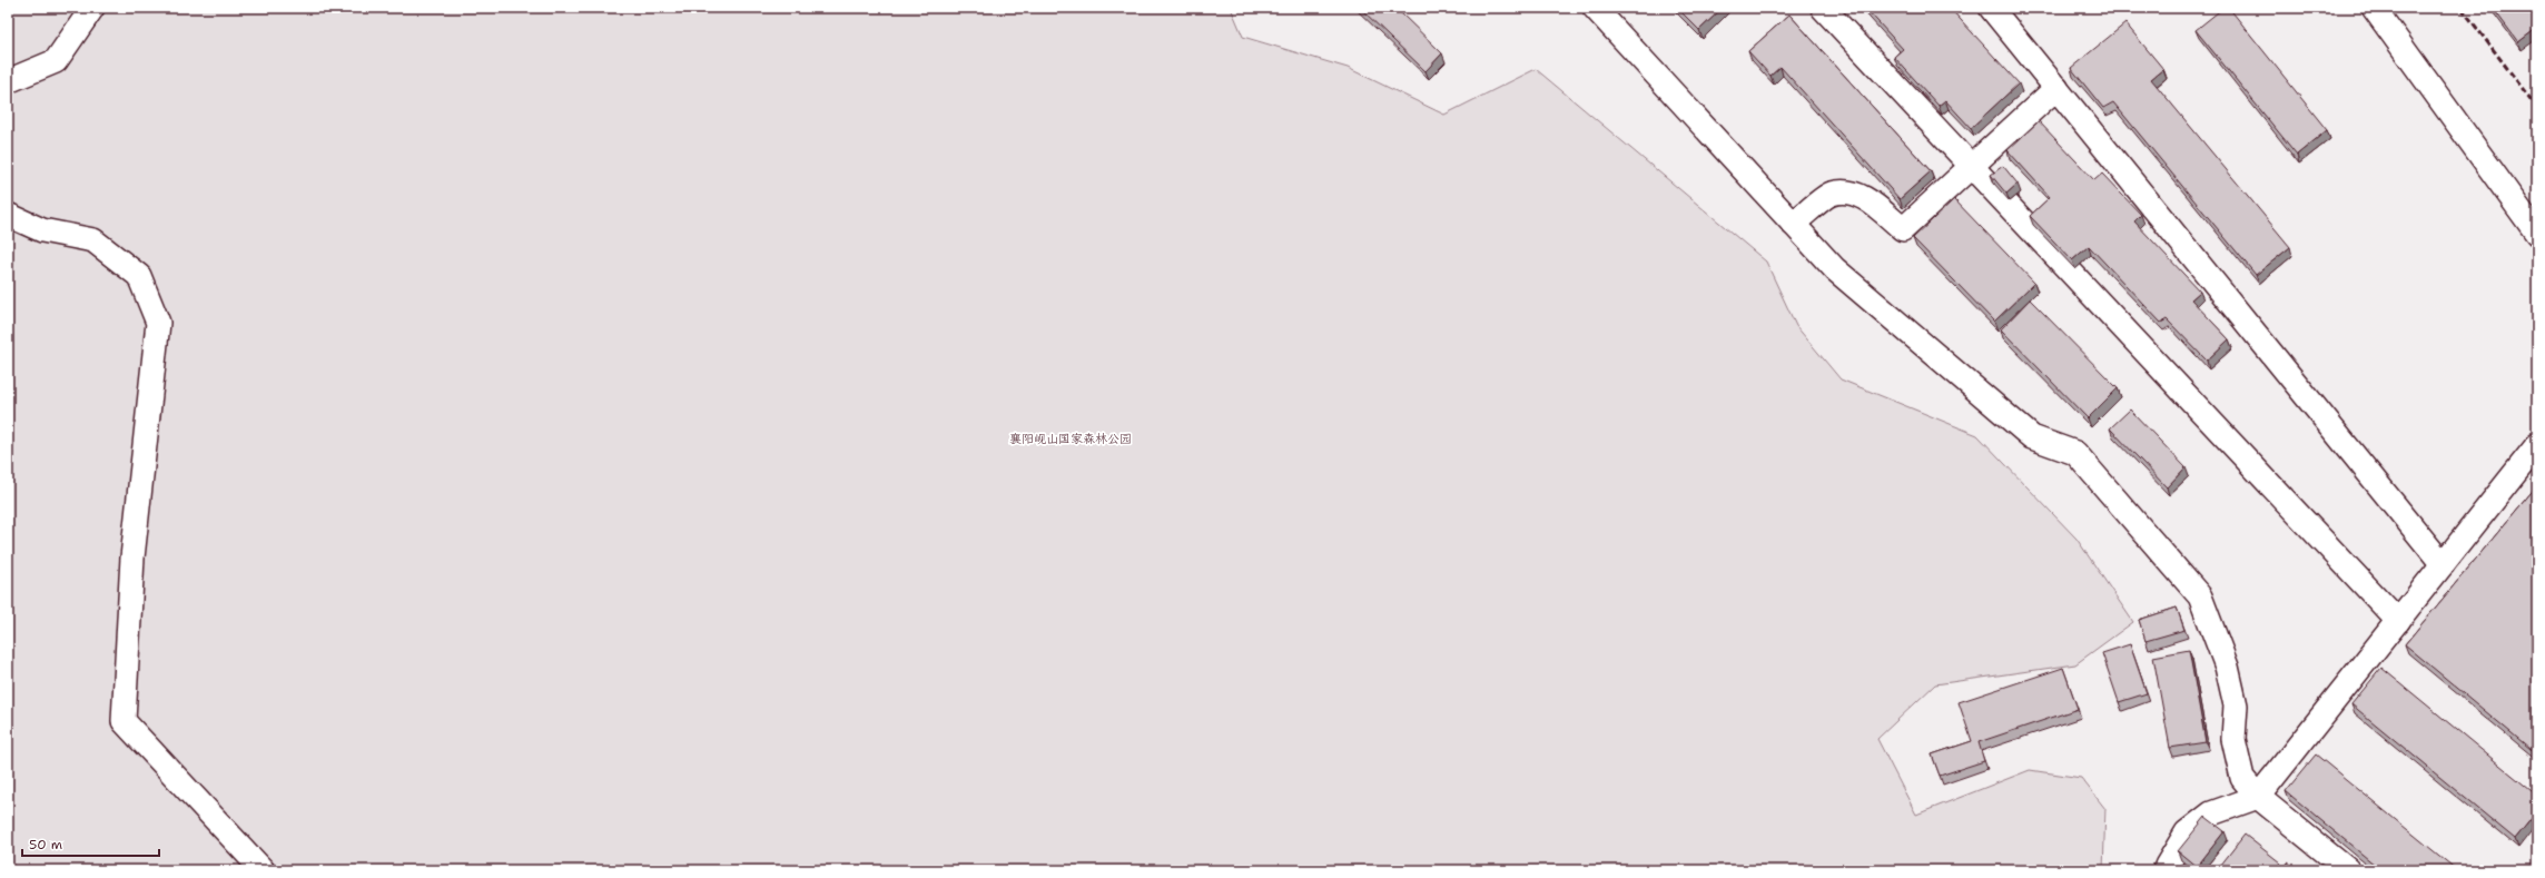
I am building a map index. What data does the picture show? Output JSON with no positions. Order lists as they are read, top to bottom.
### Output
{
  "parks": ["襄阳岘山国家森林公园"],
  "scale_bar": "50 m"
}
